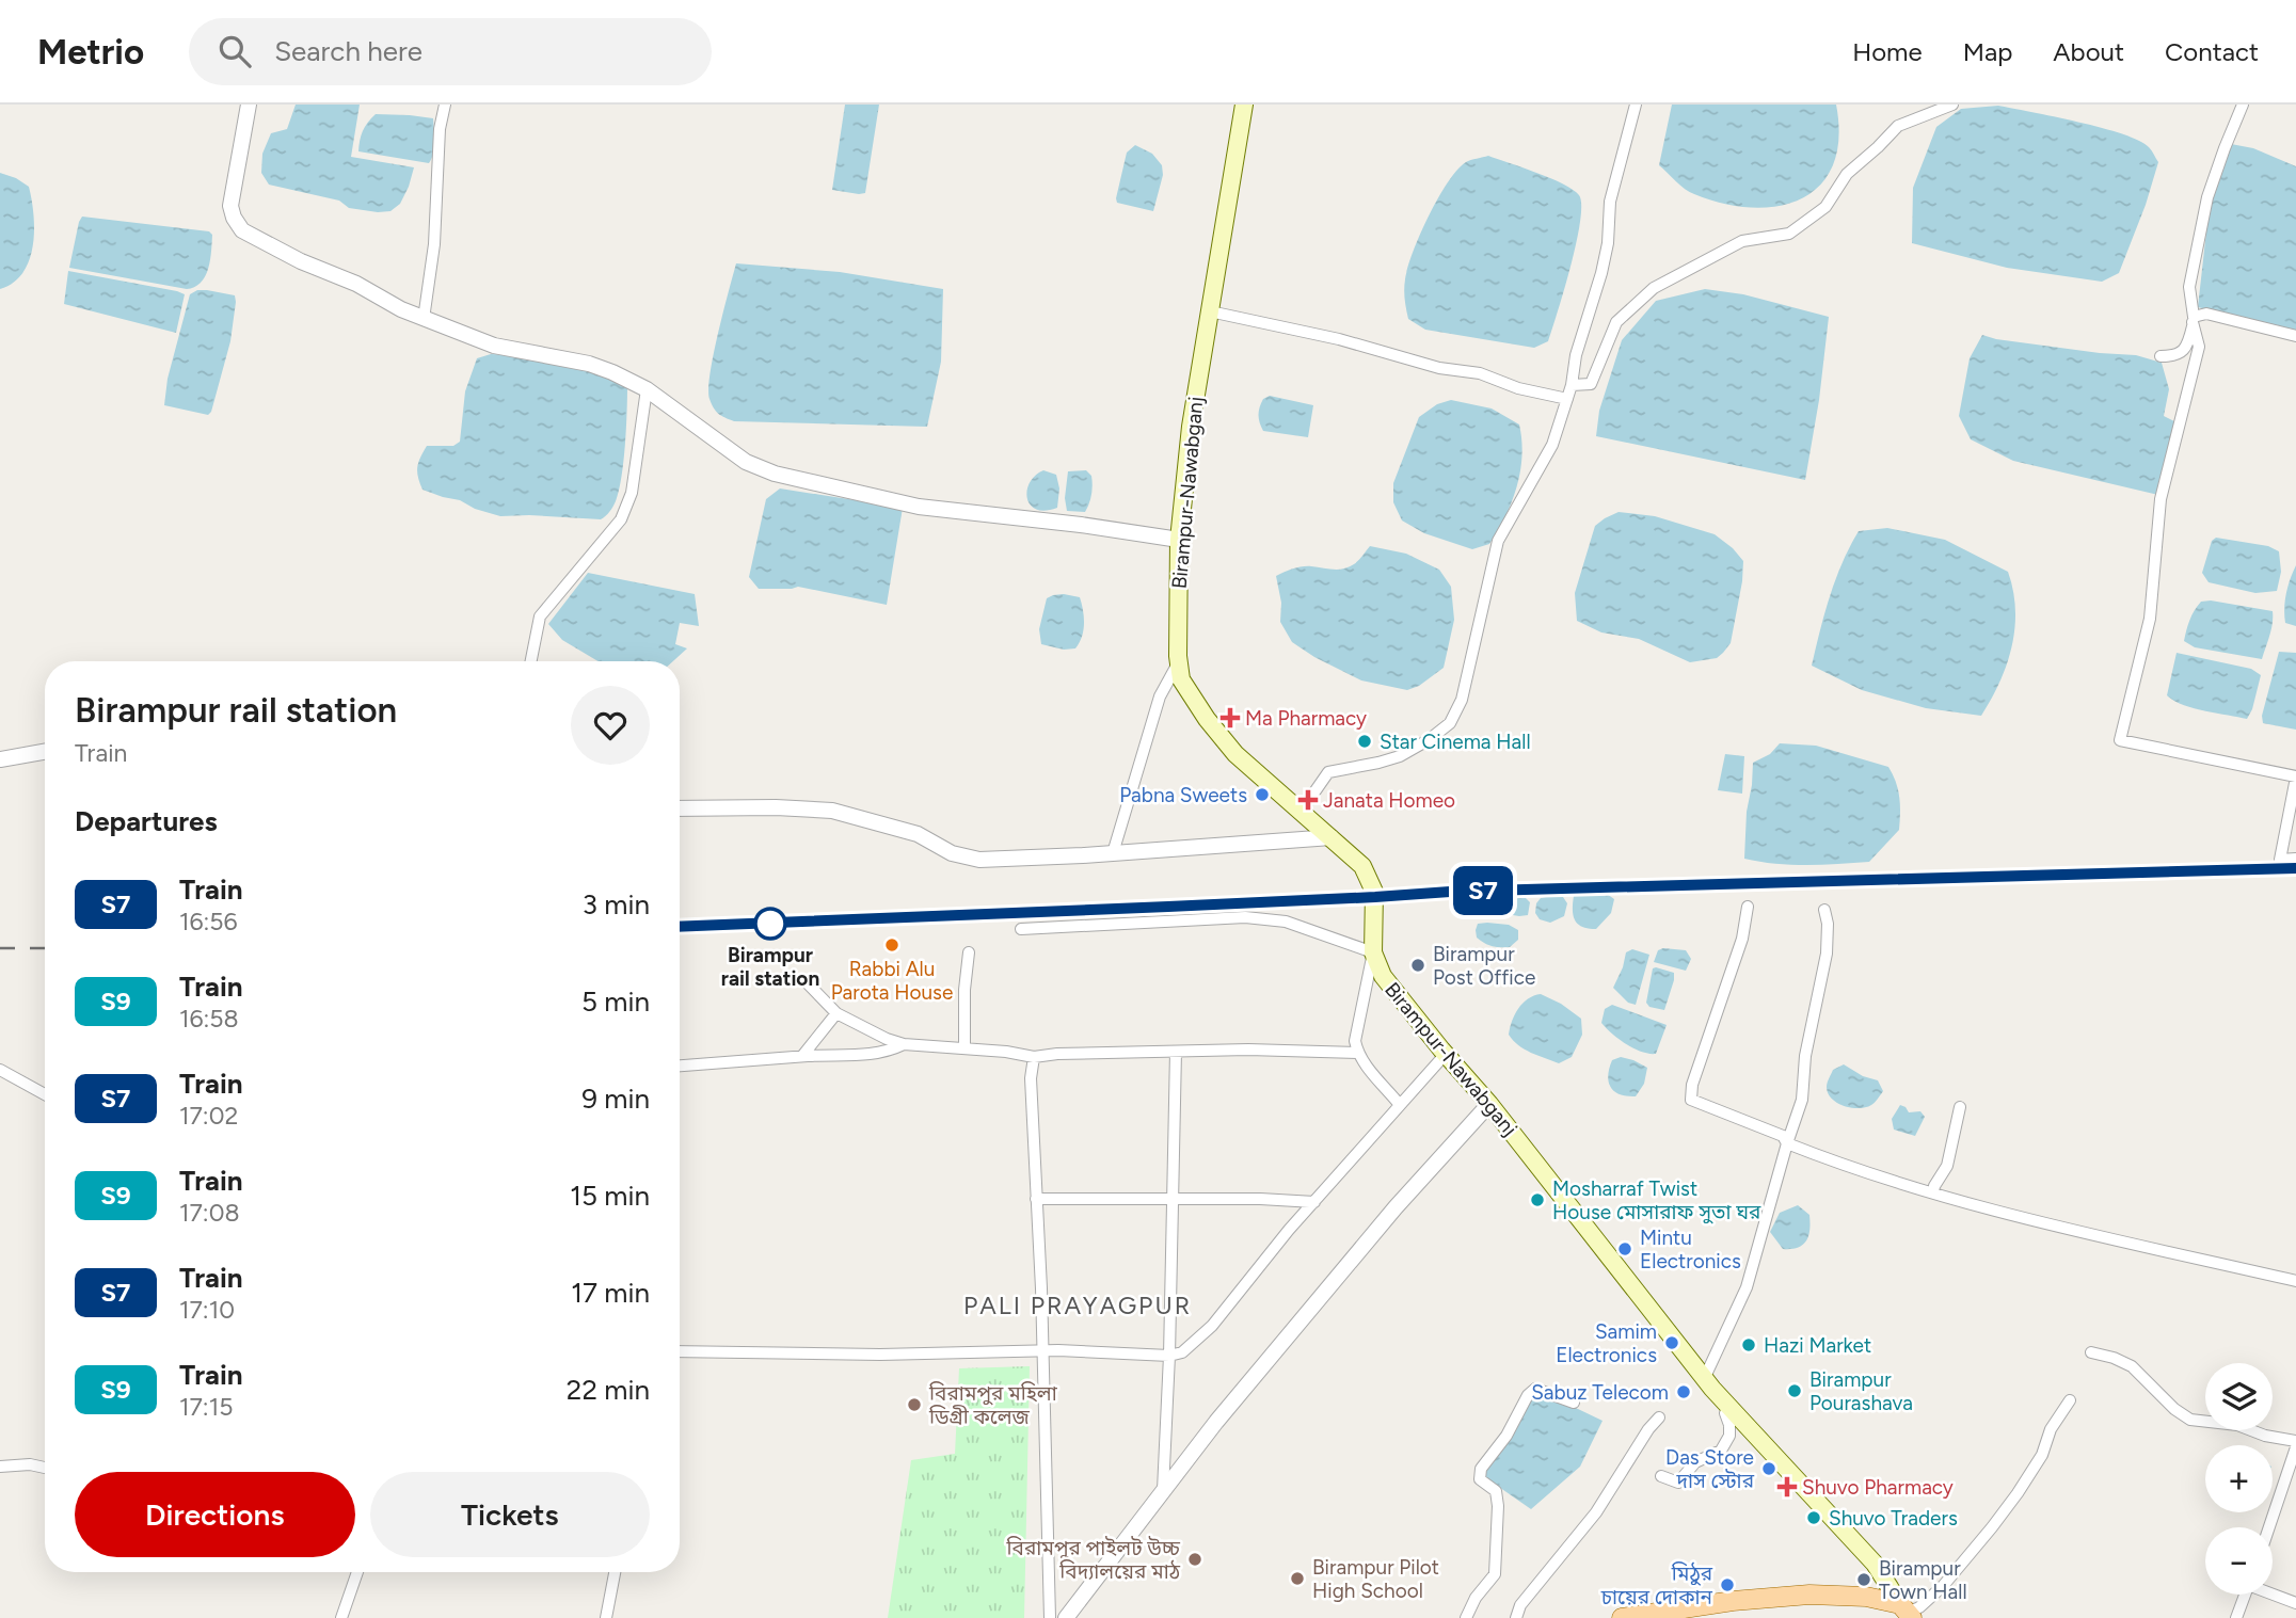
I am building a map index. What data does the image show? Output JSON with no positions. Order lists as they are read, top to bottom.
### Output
{
  "streets": {
    "main road": ["Birampur-Nawabganj"]
  },
  "districts": ["PALI PRAYAGPUR"],
  "places": {
    "health": ["Ma Pharmacy", "Janata Homeo", "Shuvo Pharmacy"],
    "other": [
      "Star Cinema Hall",
      "Pabna Sweets",
      "Birampur rail station",
      "Rabbi Alu Parota House",
      "Birampur Post Office",
      "Mosharraf Twist House মোসারাফ সুতা ঘর",
      "Mintu Electronics",
      "Samim Electronics",
      "Hazi Market",
      "Birampur Pourashava",
      "Sabuz Telecom",
      "বিরামপুর মহিলা ডিগ্রী কলেজ",
      "Das Store দাস স্টোর",
      "Shuvo Traders",
      "বিরামপুর পাইলট উচ্চ বিদ্যালয়ের মাঠ",
      "Birampur Pilot High School",
      "Birampur Town Hall",
      "মিঠুর চায়ের দোকান"
    ]
  },
  "page": {
    "header": "Metrio",
    "search": "Search here",
    "nav": [
      "Home",
      "Map",
      "About",
      "Contact"
    ],
    "on_map": "S7",
    "heading": [
      ["Birampur rail station", "Train"],
      "Departures"
    ],
    "list": [
      {
        "mark": "S7",
        "name": "Train",
        "note": "16:56",
        "value": "3 min"
      },
      {
        "mark": "S9",
        "name": "Train",
        "note": "16:58",
        "value": "5 min"
      },
      {
        "mark": "S7",
        "name": "Train",
        "note": "17:02",
        "value": "9 min"
      },
      {
        "mark": "S9",
        "name": "Train",
        "note": "17:08",
        "value": "15 min"
      },
      {
        "mark": "S7",
        "name": "Train",
        "note": "17:10",
        "value": "17 min"
      },
      {
        "mark": "S9",
        "name": "Train",
        "note": "17:15",
        "value": "22 min"
      }
    ],
    "map_buttons": ["+", "−"],
    "buttons": ["Directions", "Tickets"]
  }
}
